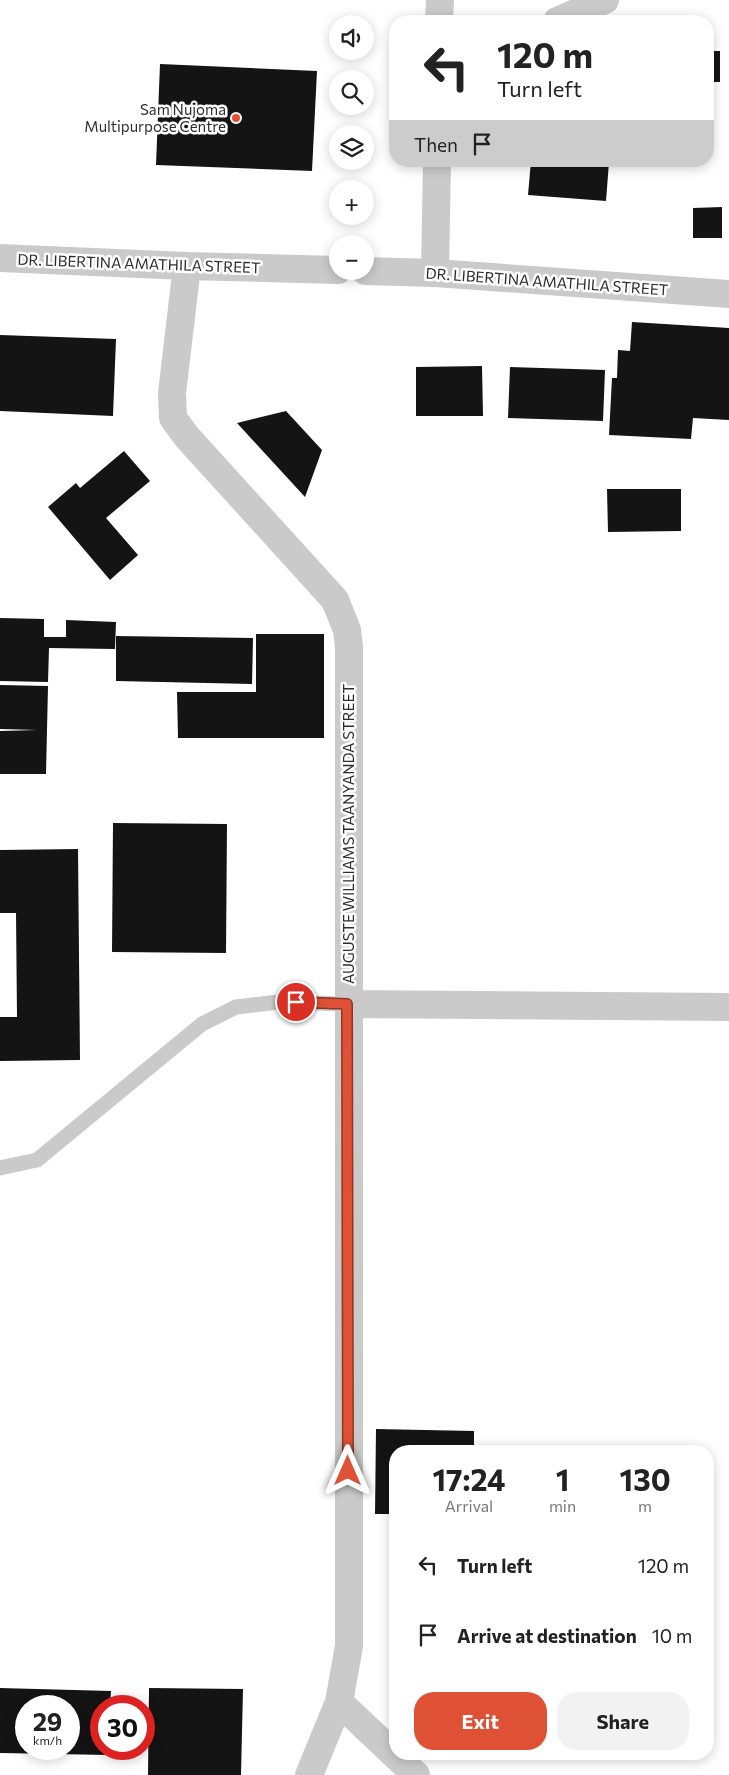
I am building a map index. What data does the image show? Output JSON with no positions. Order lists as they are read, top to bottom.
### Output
{
  "streets": {
    "street": ["DR. LIBERTINA AMATHILA STREET", "AUGUSTE WILLIAMS TAANYANDA STREET"]
  },
  "crossings": [
    ["DR. LIBERTINA AMATHILA STREET", "AUGUSTE WILLIAMS TAANYANDA STREET"]
  ],
  "places": ["Sam Nujoma Multipurpose Centre"],
  "page": {
    "map_buttons": ["+", "−"],
    "turn": ["120 m", "Turn left"],
    "then": "Then",
    "eta": [
      "17:24",
      "Arrival",
      "1",
      "min",
      "130",
      "m"
    ],
    "list": [
      {
        "name": "Turn left",
        "value": "120 m"
      },
      {
        "name": "Arrive at destination",
        "value": "10 m"
      }
    ],
    "buttons": ["Exit", "Share"],
    "speed": "29 km/h",
    "limit": "30"
  }
}
